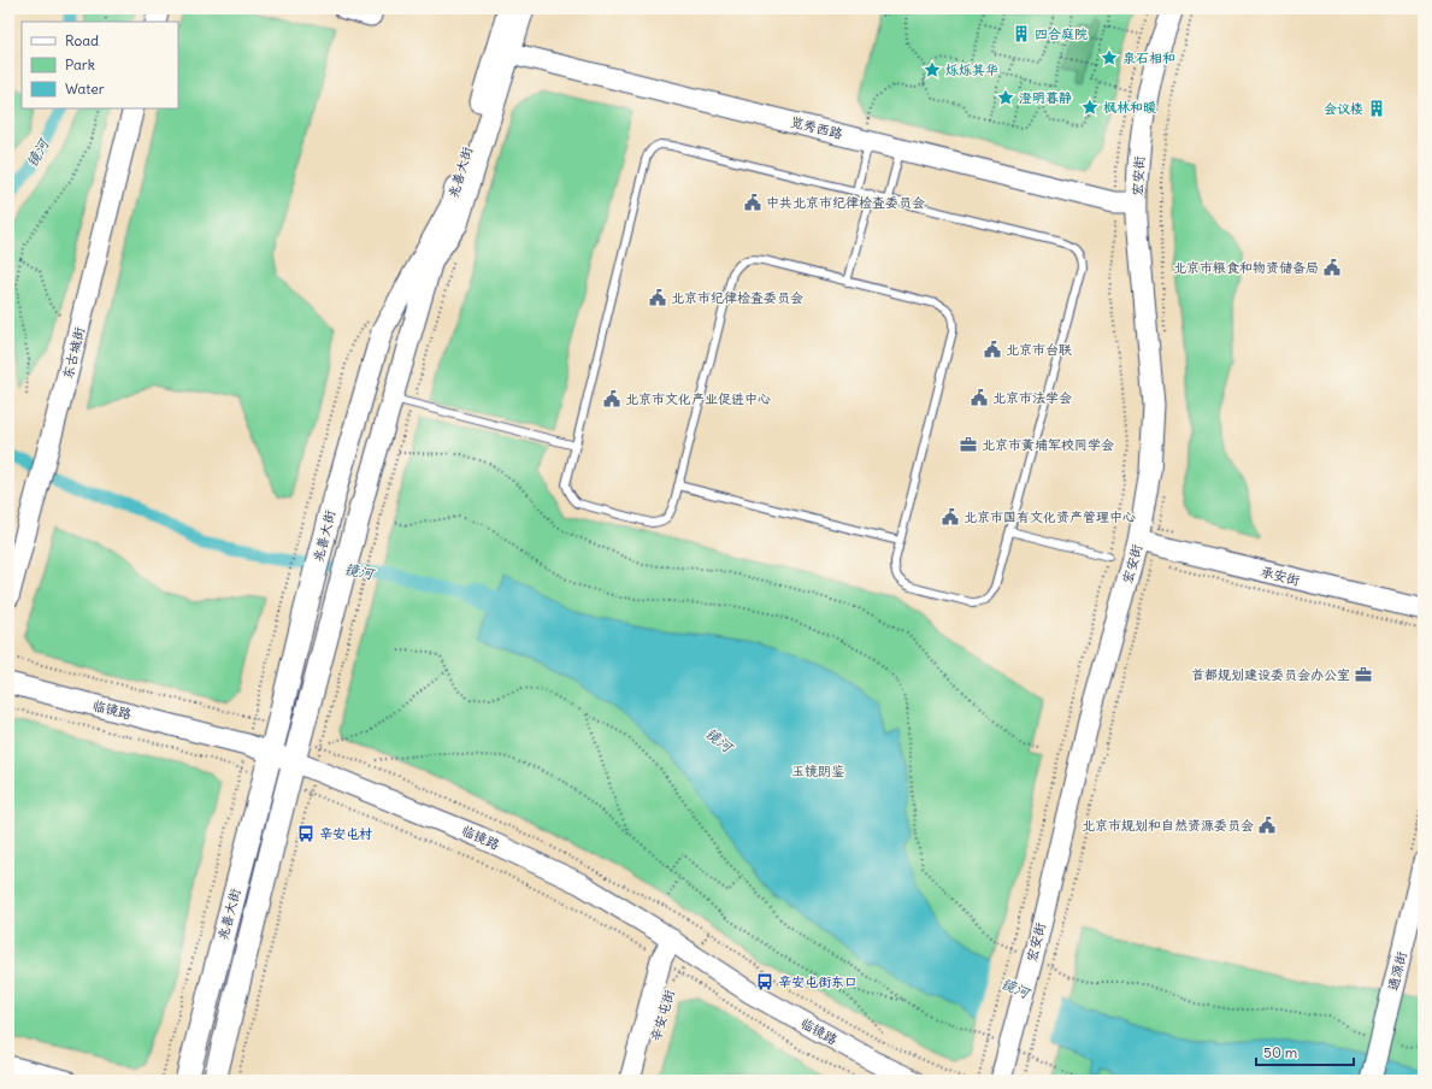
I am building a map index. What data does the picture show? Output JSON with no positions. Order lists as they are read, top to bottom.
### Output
{
  "streets": {
    "main road": ["兆善大街"],
    "street": [
      "览秀西路",
      "宏安街",
      "东古城街",
      "承安街",
      "临镜路",
      "通源街",
      "辛安屯街"
    ]
  },
  "crossings": [
    ["览秀西路", "兆善大街"],
    ["览秀西路", "宏安街"],
    ["兆善大街", "临镜路"],
    ["宏安街", "承安街"],
    ["临镜路", "辛安屯街"]
  ],
  "water": ["镜河"],
  "parks": ["玉镜朗鉴"],
  "places": {
    "building": ["四合庭院", "会议楼"],
    "place": [
      "泉石相和",
      "烁烁其华",
      "澄明暮静",
      "枫林和暖"
    ],
    "public building": [
      "中共北京市纪律检查委员会",
      "北京市粮食和物资储备局",
      "北京市纪律检查委员会",
      "北京市台联",
      "北京市法学会",
      "北京市文化产业促进中心",
      "北京市国有文化资产管理中心",
      "北京市规划和自然资源委员会"
    ],
    "office": ["北京市黄埔军校同学会", "首都规划建设委员会办公室"],
    "bus stop": ["辛安屯村", "辛安屯街东口"]
  },
  "legend": ["Road", "Park", "Water"],
  "scale_bar": "50 m"
}
